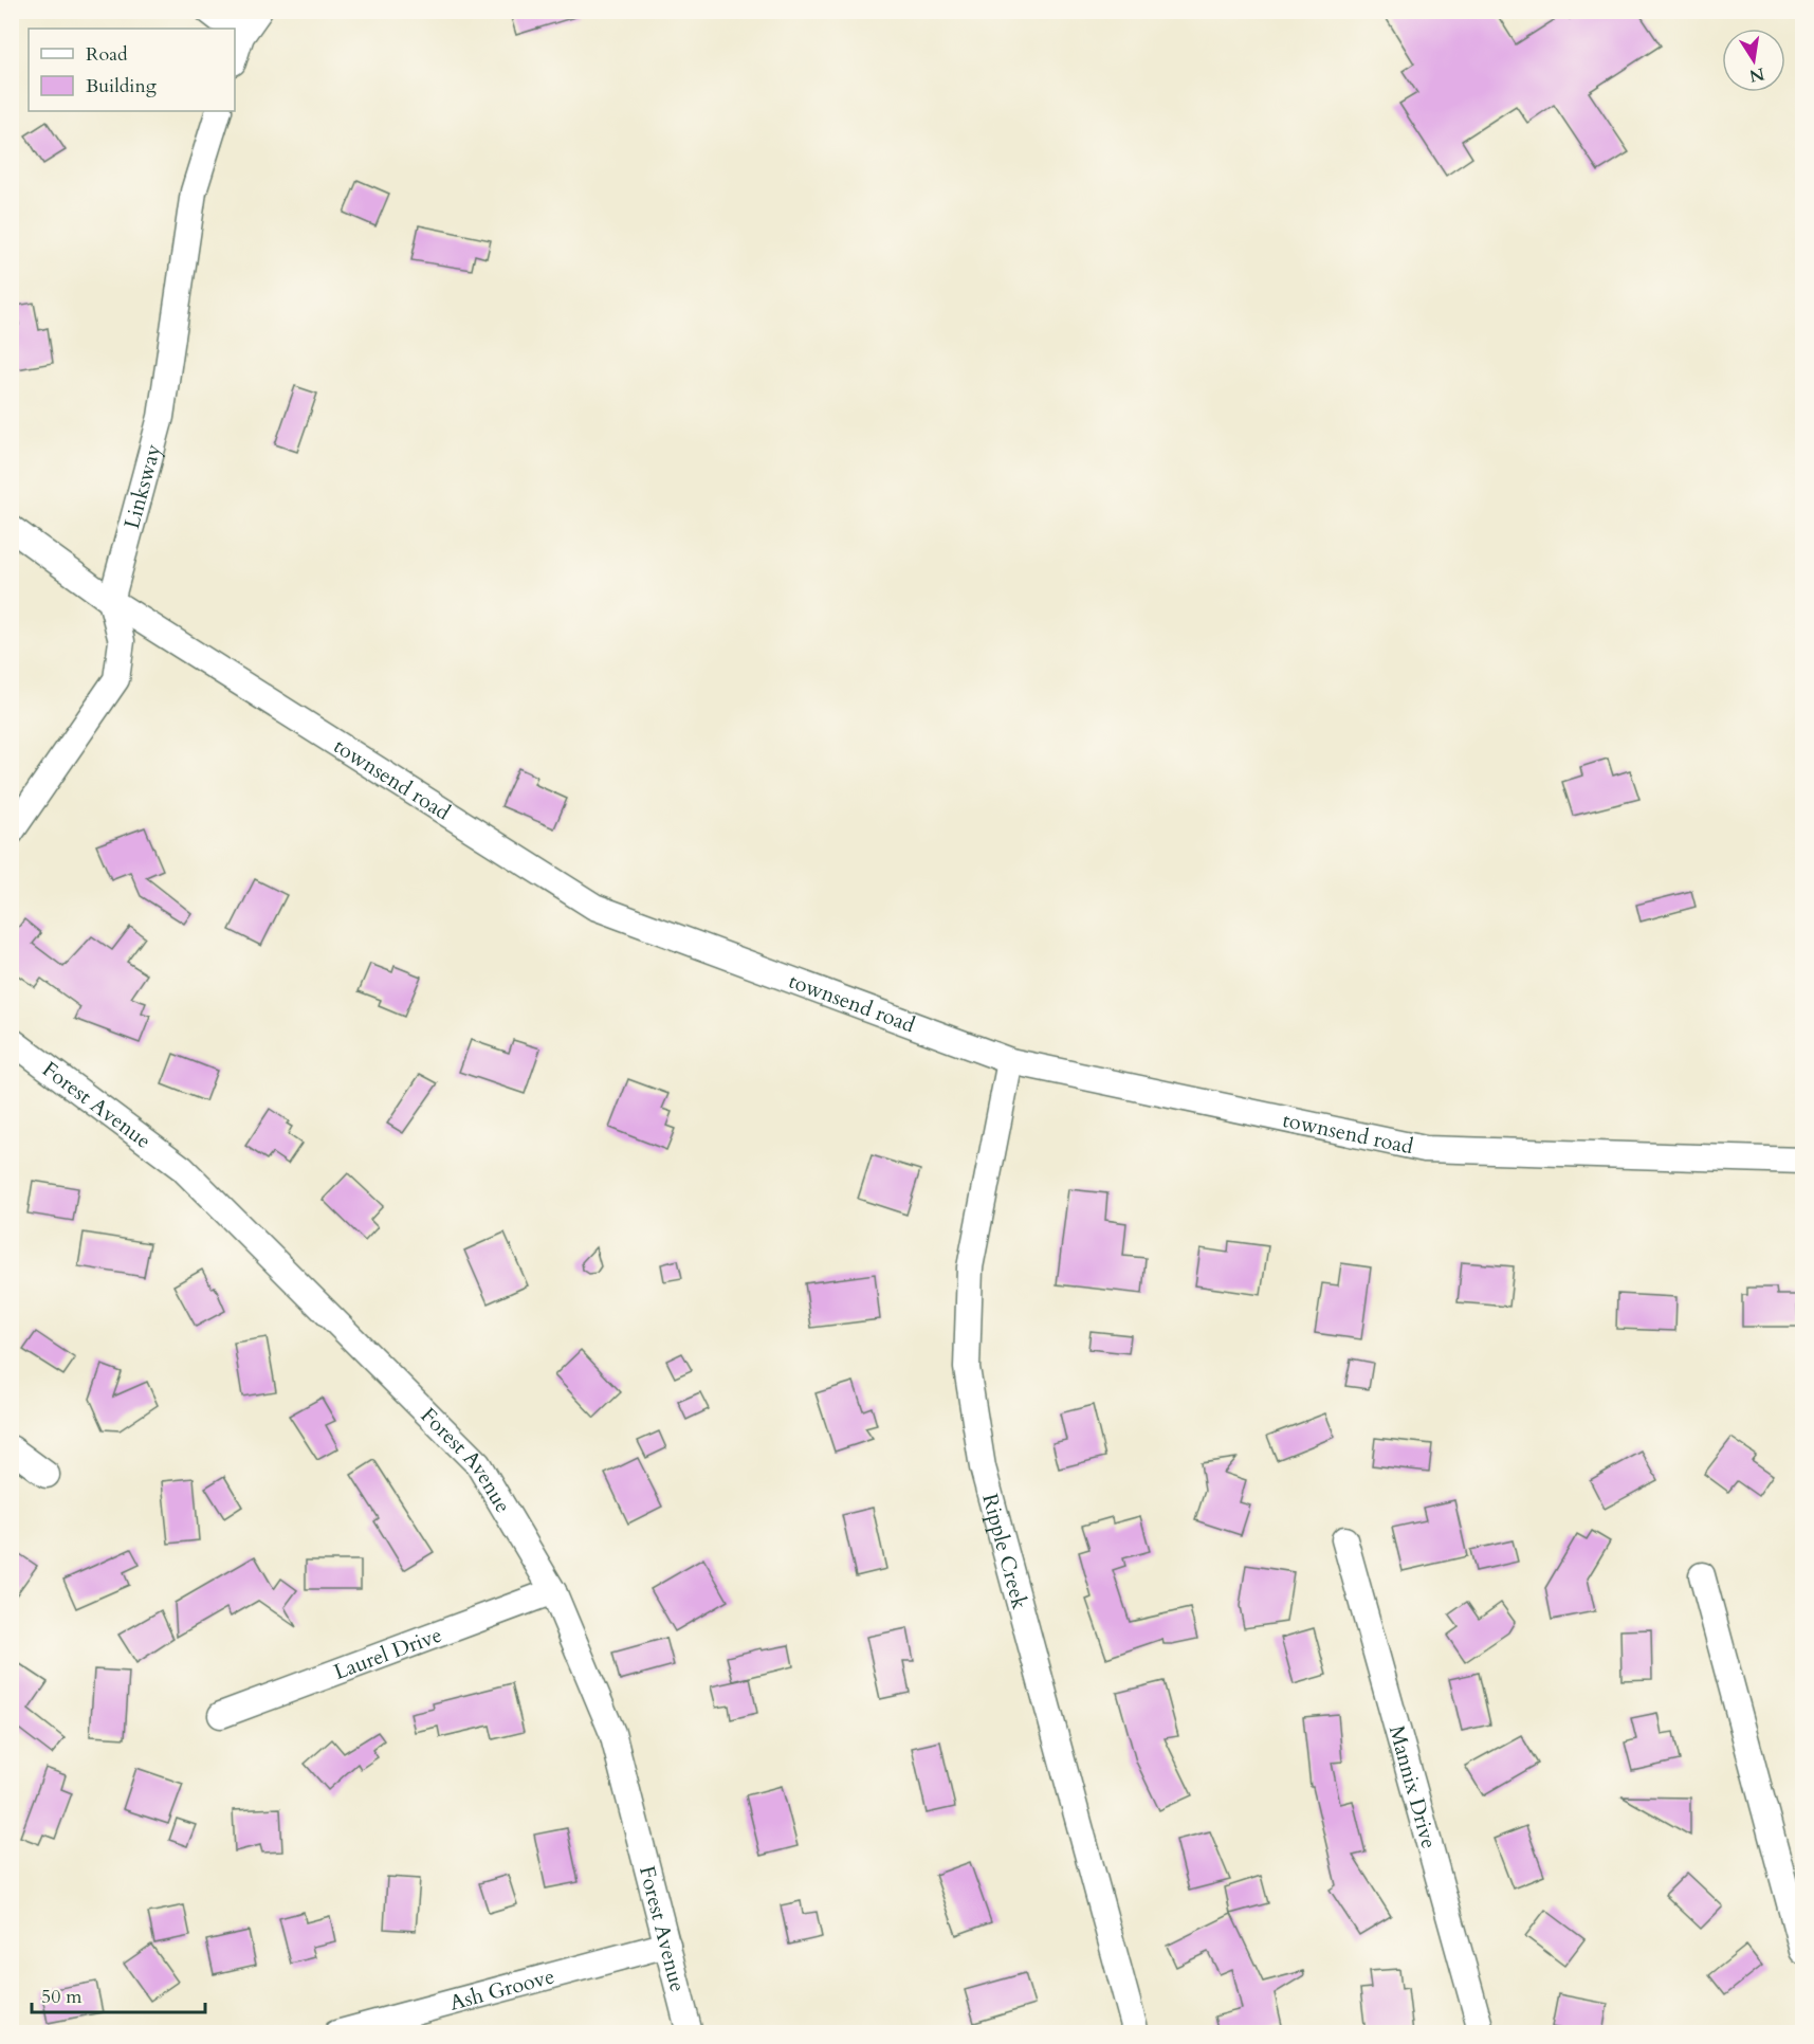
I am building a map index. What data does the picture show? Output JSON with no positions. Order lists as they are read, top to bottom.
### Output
{
  "streets": {
    "street": [
      "Linksway",
      "townsend road",
      "Forest Avenue",
      "Ripple Creek",
      "Laurel Drive",
      "Mannix Drive",
      "Ash Groove"
    ]
  },
  "crossings": [
    ["Linksway", "townsend road"],
    ["townsend road", "Ripple Creek"],
    ["Forest Avenue", "Laurel Drive"],
    ["Forest Avenue", "Ash Groove"]
  ],
  "legend": ["Road", "Building"],
  "scale_bar": "50 m",
  "north": "bottom"
}
